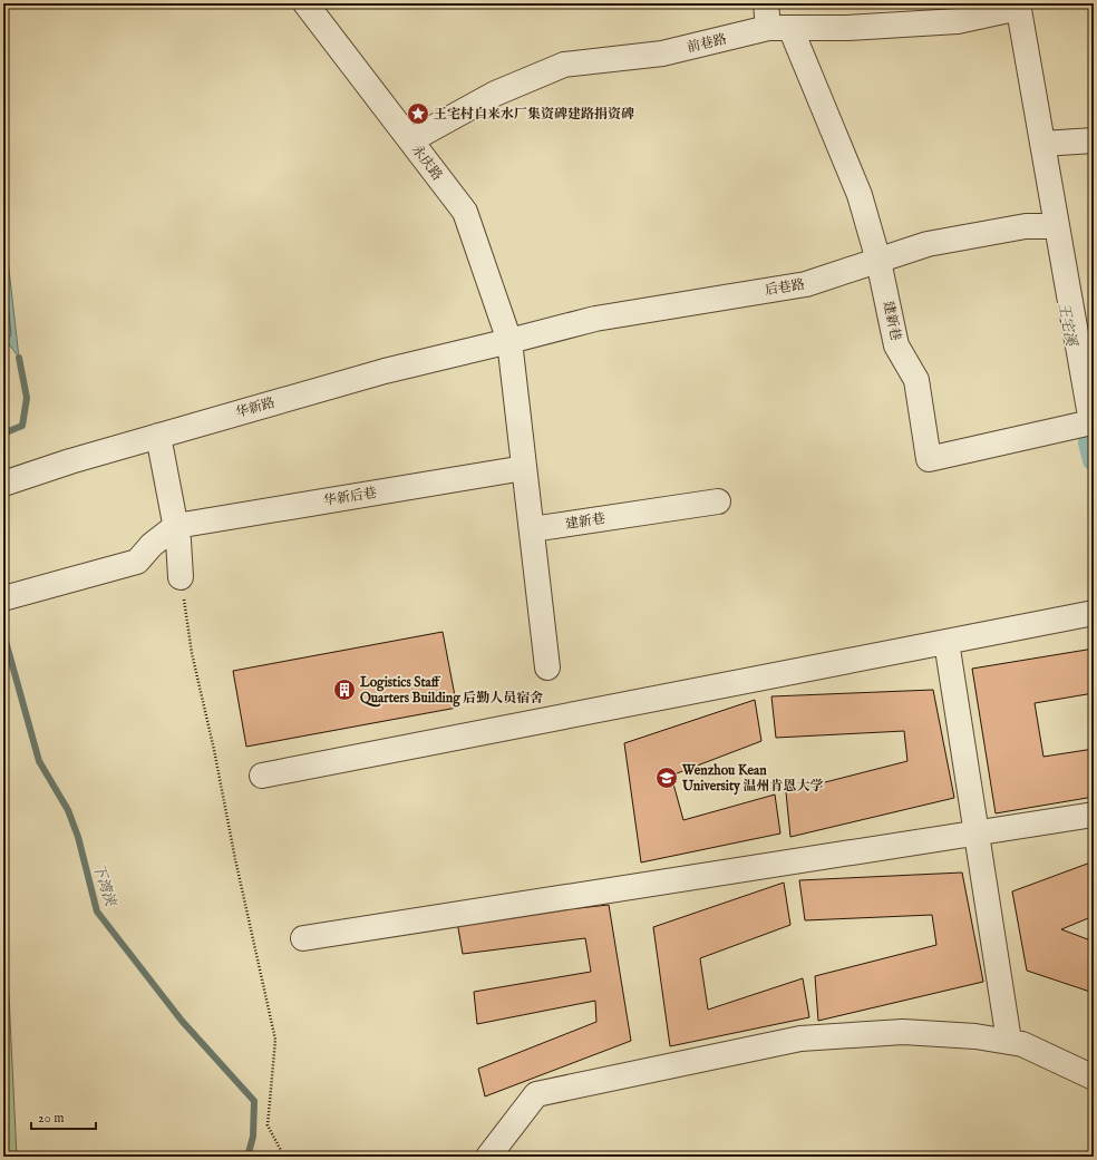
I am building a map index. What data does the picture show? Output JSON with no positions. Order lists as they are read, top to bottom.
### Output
{
  "streets": {
    "street": [
      "前巷路",
      "永庆路",
      "后巷路",
      "建新巷",
      "华新路",
      "华新后巷"
    ]
  },
  "crossings": [
    ["前巷路", "永庆路"],
    ["前巷路", "建新巷"],
    ["永庆路", "后巷路"],
    ["永庆路", "建新巷"],
    ["永庆路", "华新路"],
    ["永庆路", "华新后巷"],
    ["后巷路", "建新巷"],
    ["后巷路", "华新路"]
  ],
  "water": ["王宅溪", "下湾浃"],
  "places": {
    "place": ["王宅村自来水厂集资碑建路捐资碑"],
    "building": ["Logistics Staff Quarters Building 后勤人员宿舍"],
    "school or university": ["Wenzhou Kean University 温州肯恩大学"]
  },
  "scale_bar": "20 m"
}
